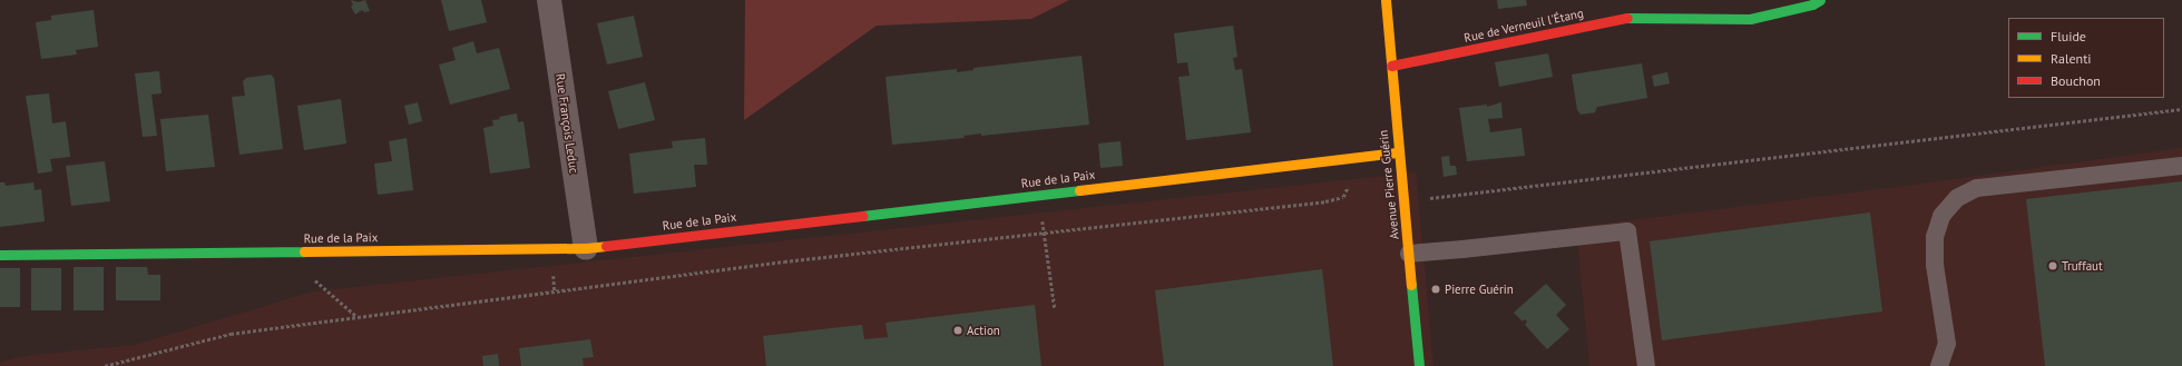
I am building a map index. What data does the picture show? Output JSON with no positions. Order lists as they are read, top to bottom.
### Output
{
  "streets": {
    "street": [
      "Rue de Verneuil l'Étang",
      "Rue François Leduc",
      "Rue de la Paix",
      "Avenue Pierre Guérin"
    ]
  },
  "crossings": [
    ["Rue de Verneuil l'Étang", "Avenue Pierre Guérin"],
    ["Rue François Leduc", "Rue de la Paix"],
    ["Rue de la Paix", "Avenue Pierre Guérin"]
  ],
  "places": ["Truffaut", "Pierre Guérin", "Action"],
  "legend": ["Fluide", "Ralenti", "Bouchon"]
}
